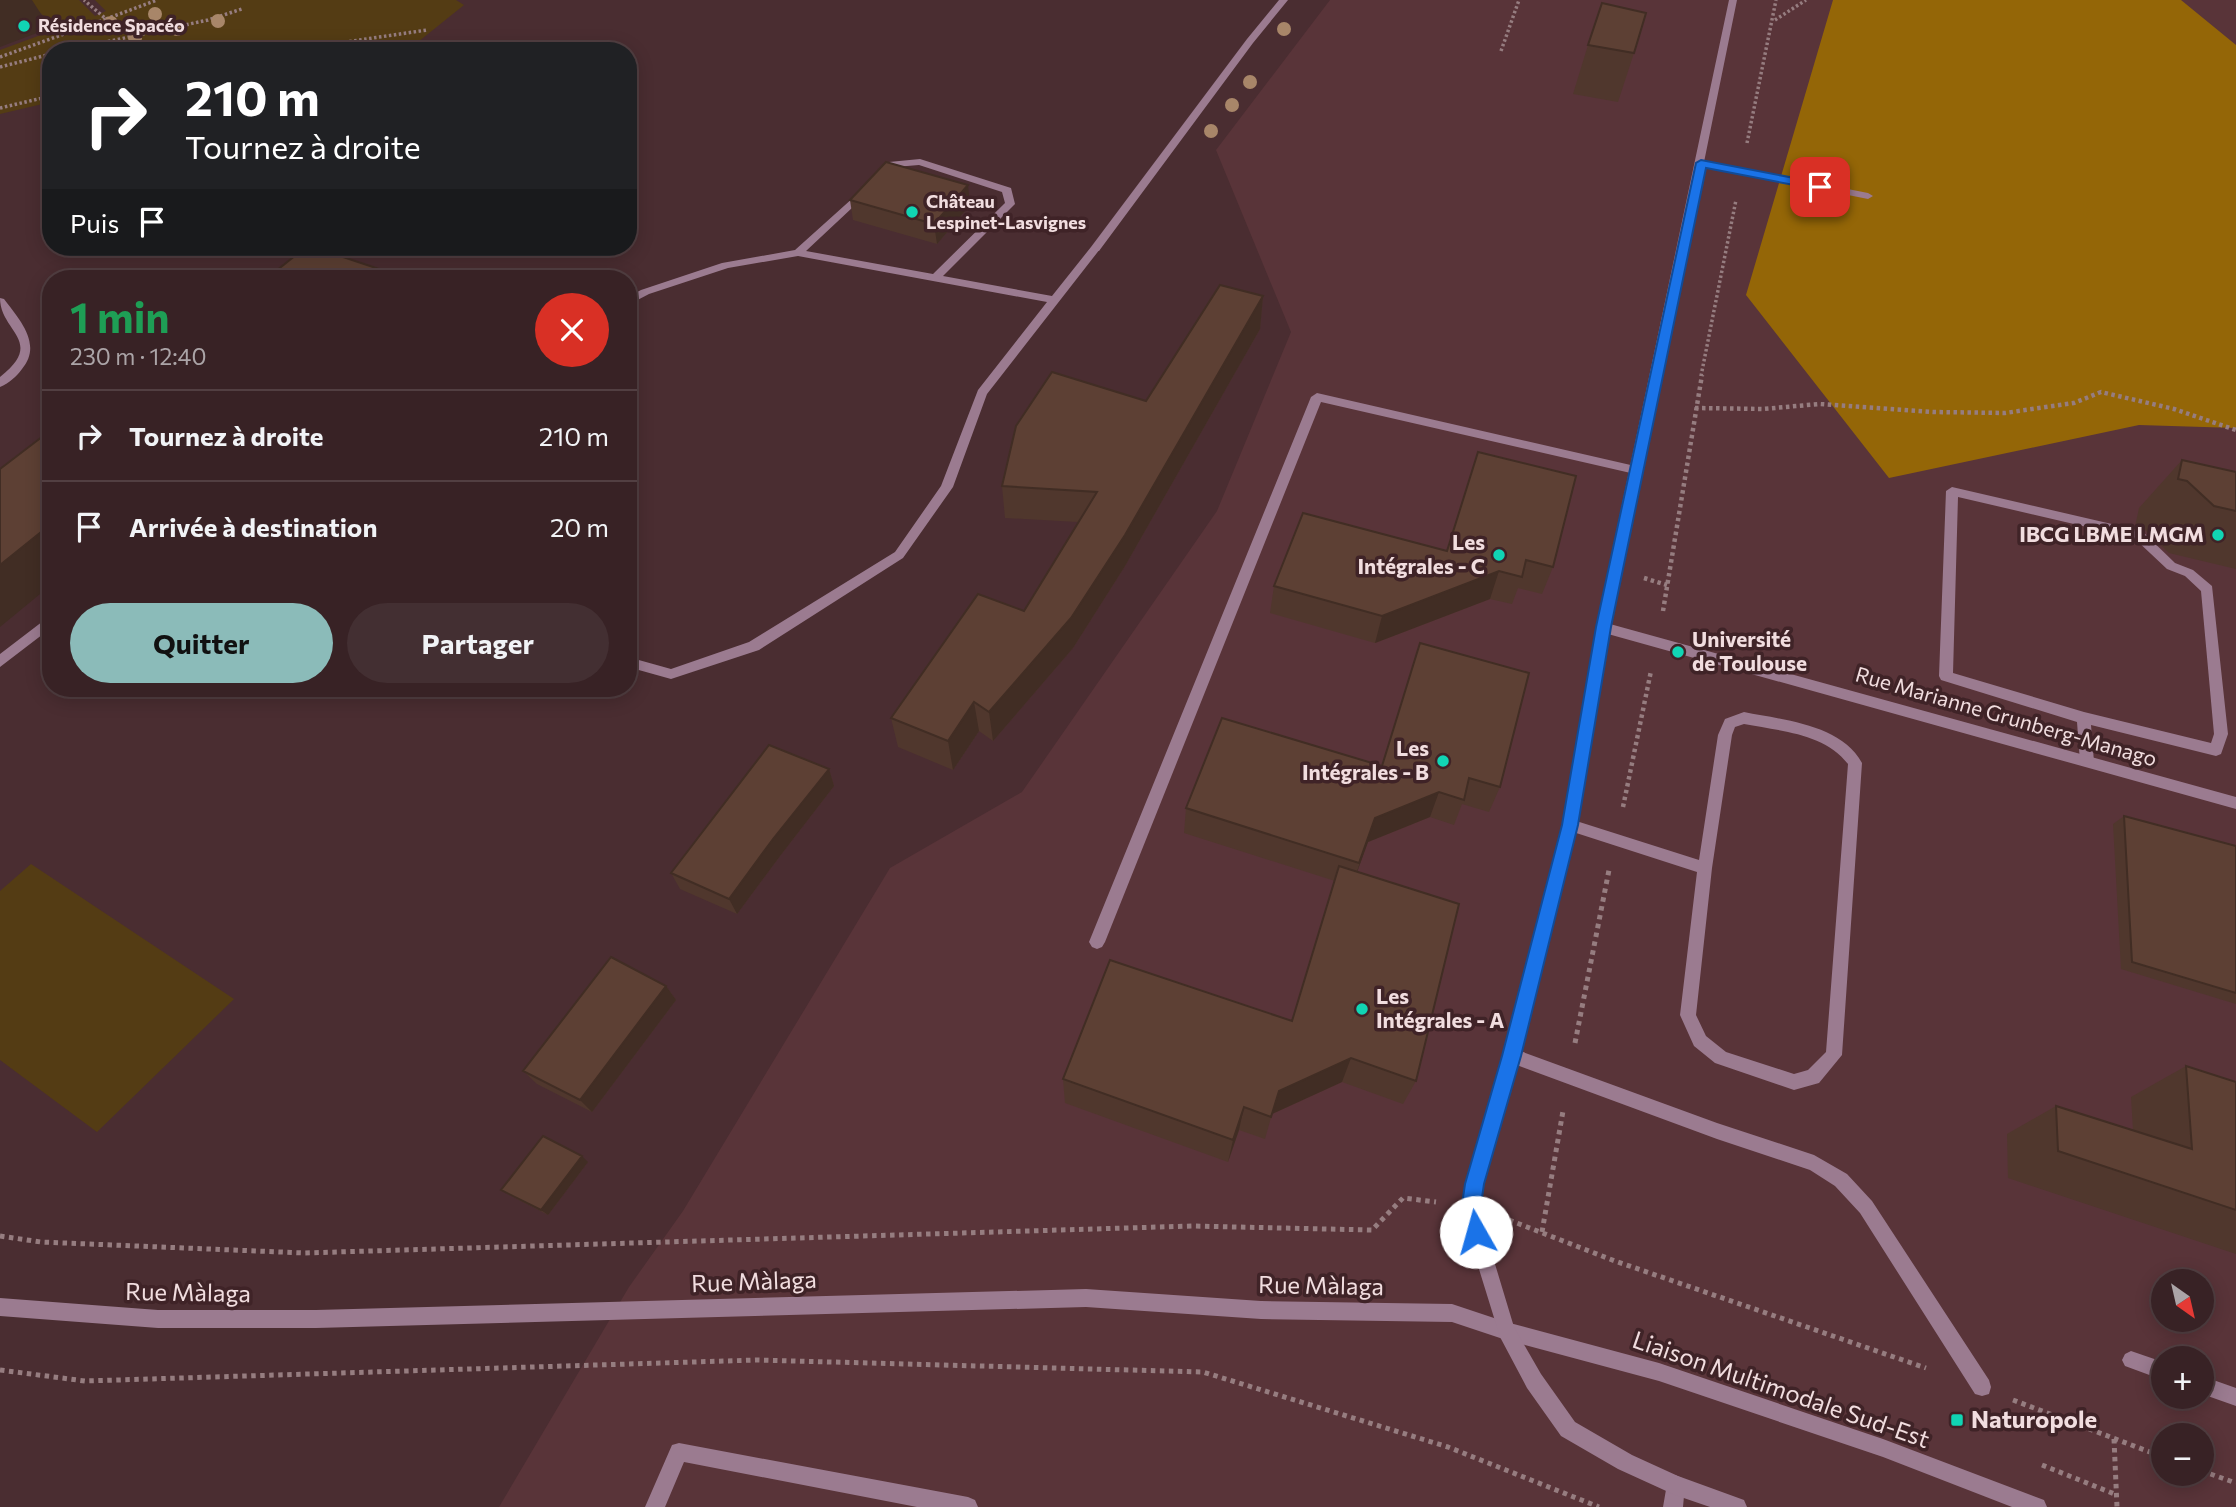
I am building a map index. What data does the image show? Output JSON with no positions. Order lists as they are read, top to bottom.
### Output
{
  "streets": {
    "street": ["Rue Marianne Grunberg-Manago", "Rue Màlaga", "Liaison Multimodale Sud-Est"]
  },
  "crossings": [
    ["Rue Màlaga", "Liaison Multimodale Sud-Est"]
  ],
  "places": {
    "other": [
      "Résidence Spacéo",
      "Château Lespinet-Lasvignes",
      "IBCG LBME LMGM",
      "Les Intégrales - C",
      "Université de Toulouse",
      "Les Intégrales - B",
      "Les Intégrales - A"
    ],
    "transit": ["Naturopole"]
  },
  "north": "bottom right",
  "page": {
    "turn": ["210 m", "Tournez à droite"],
    "then": "Puis",
    "heading": ["1 min", "230 m · 12:40"],
    "list": [
      {
        "name": "Tournez à droite",
        "value": "210 m"
      },
      {
        "name": "Arrivée à destination",
        "value": "20 m"
      }
    ],
    "buttons": ["Quitter", "Partager"],
    "map_buttons": ["+", "−"]
  }
}
